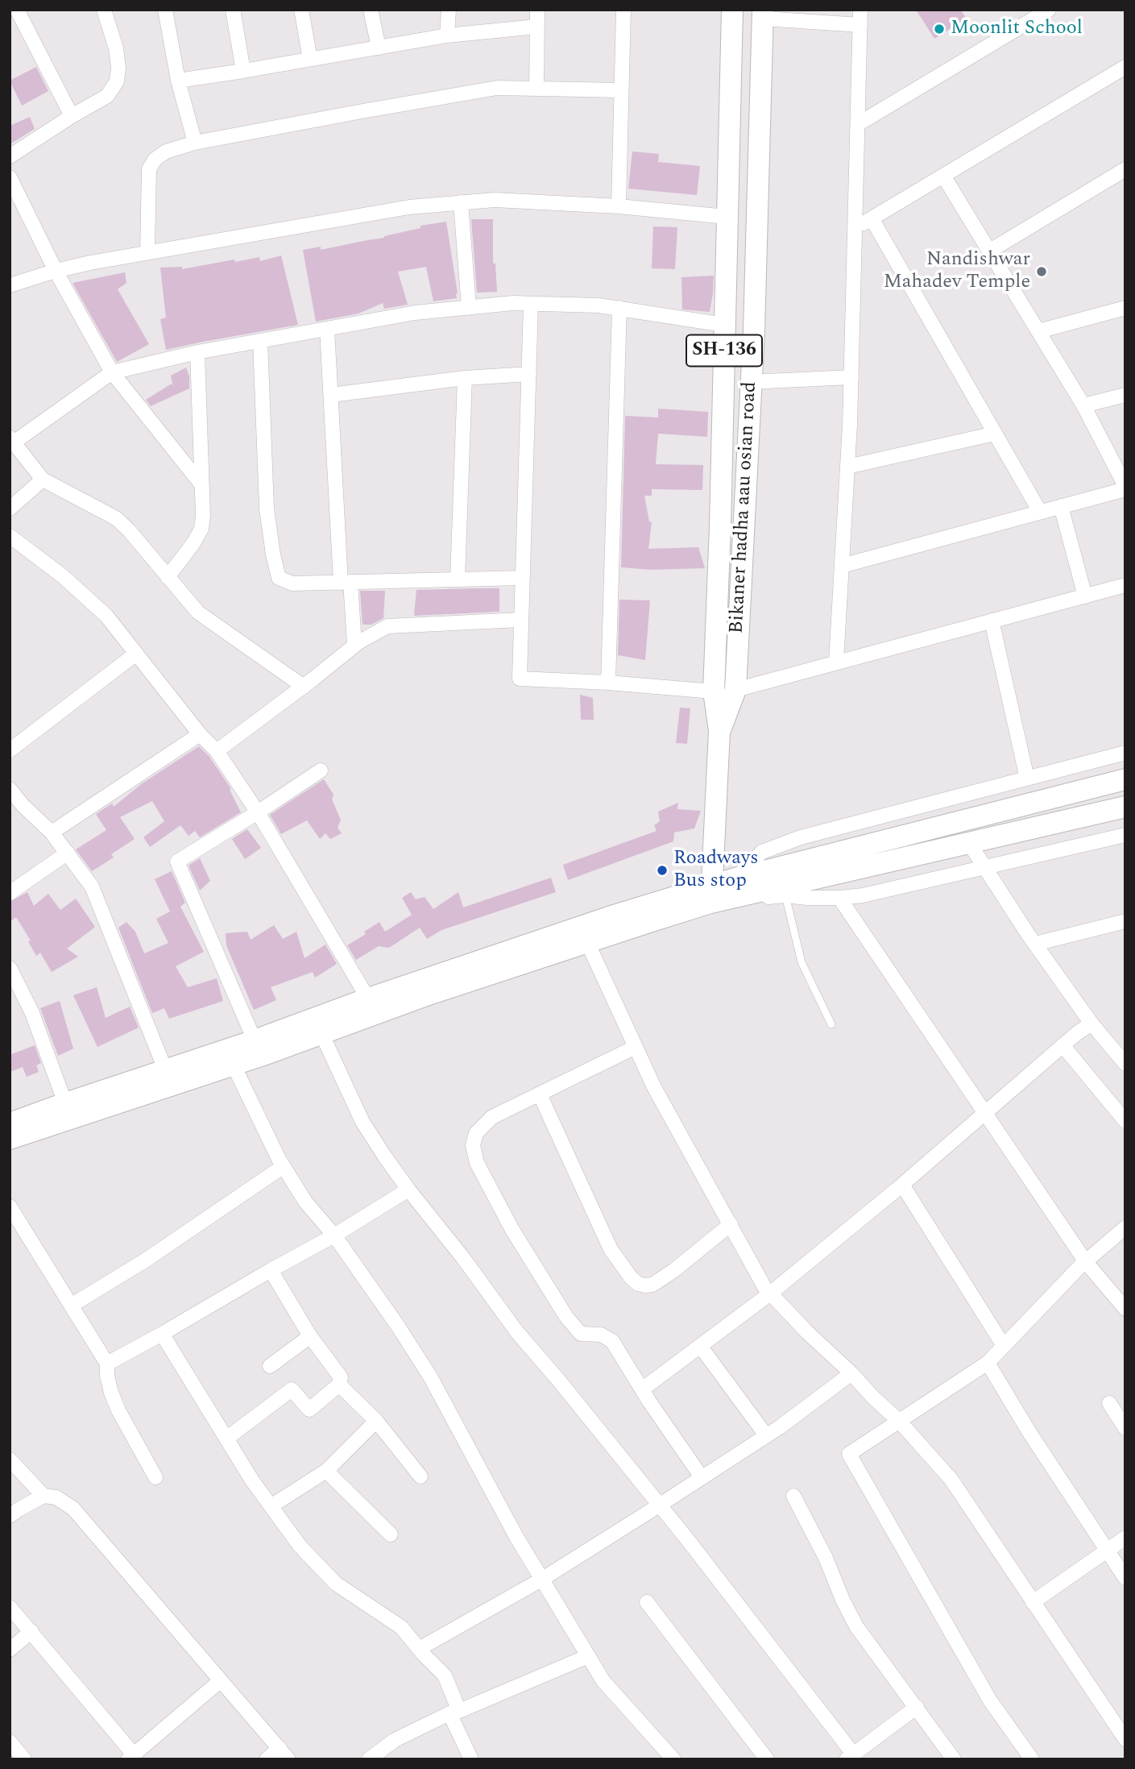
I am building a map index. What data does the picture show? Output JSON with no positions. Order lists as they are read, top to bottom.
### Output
{
  "streets": {
    "main road": ["SH-136", "Bikaner hadha aau osian road"]
  },
  "places": ["Moonlit School", "Nandishwar Mahadev Temple", "Roadways Bus stop"]
}
